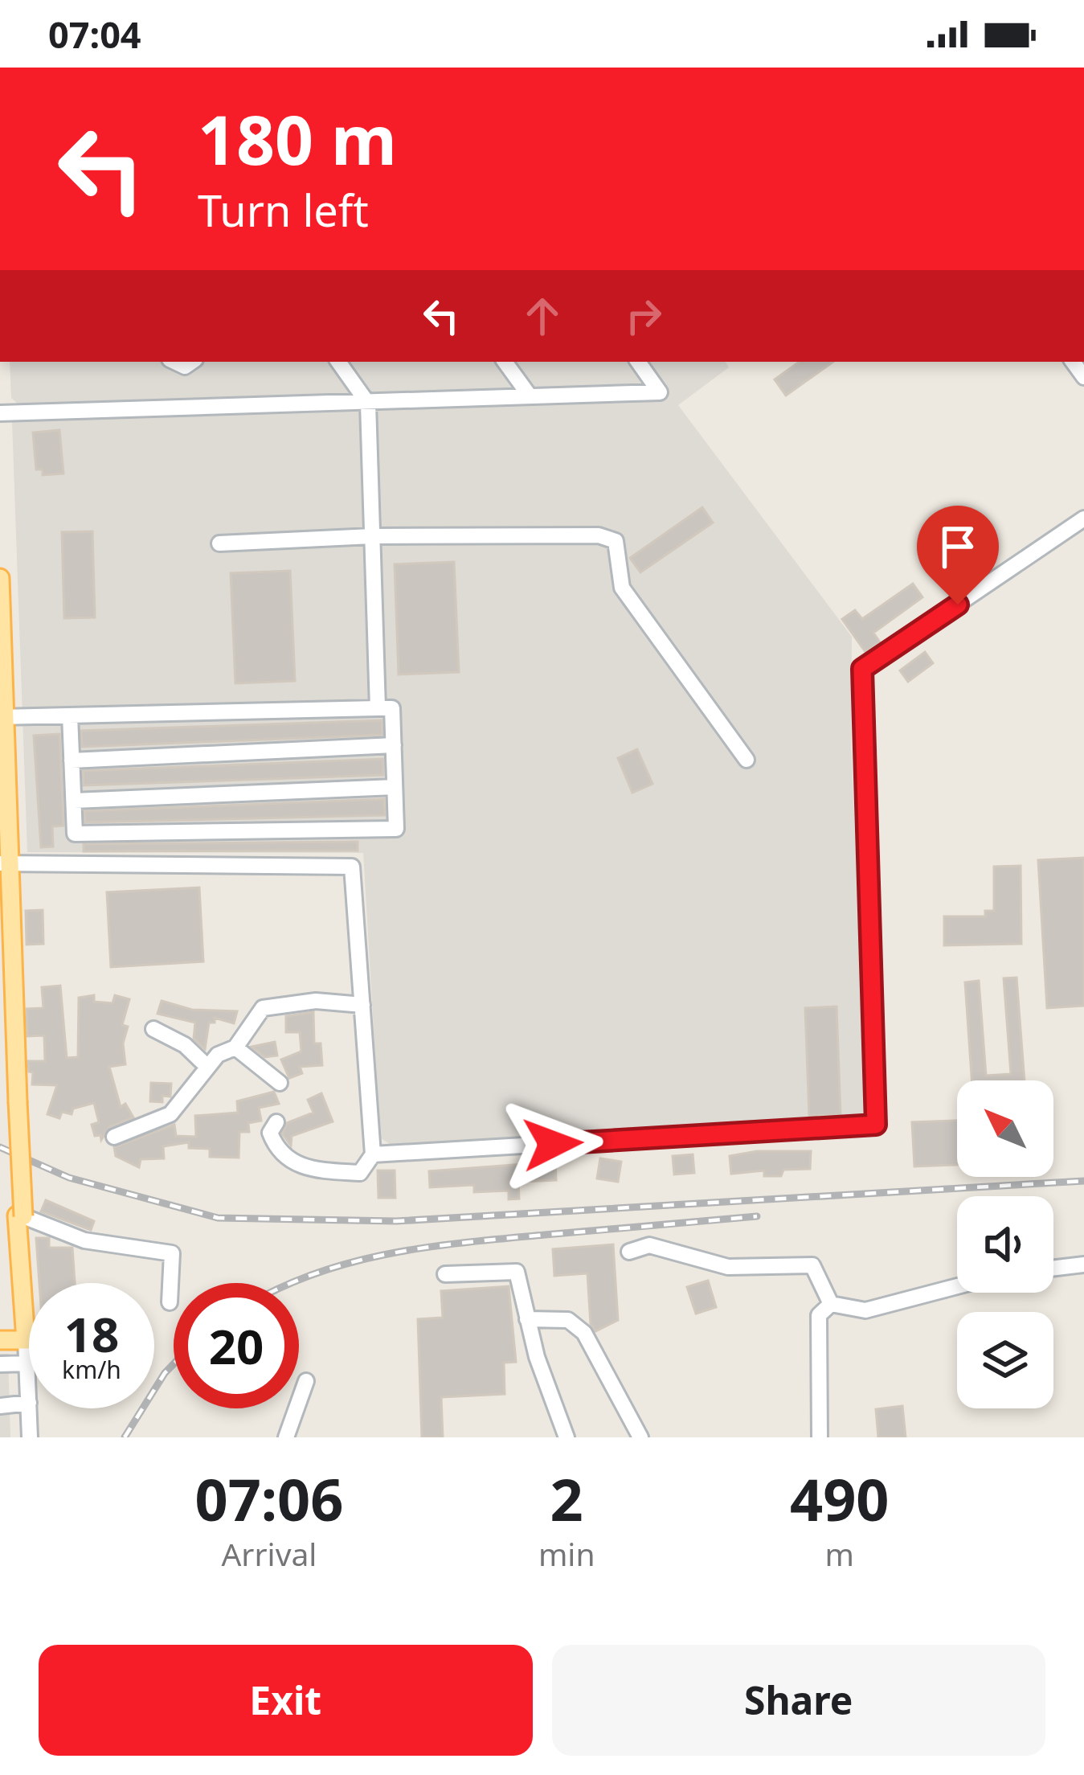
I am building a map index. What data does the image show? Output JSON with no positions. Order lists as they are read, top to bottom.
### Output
{
  "north": "top left",
  "page": {
    "status": "07:04",
    "turn": ["180 m", "Turn left"],
    "speed": "18 km/h",
    "limit": "20",
    "eta": [
      "07:06",
      "Arrival",
      "2",
      "min",
      "490",
      "m"
    ],
    "buttons": ["Exit", "Share"]
  }
}
